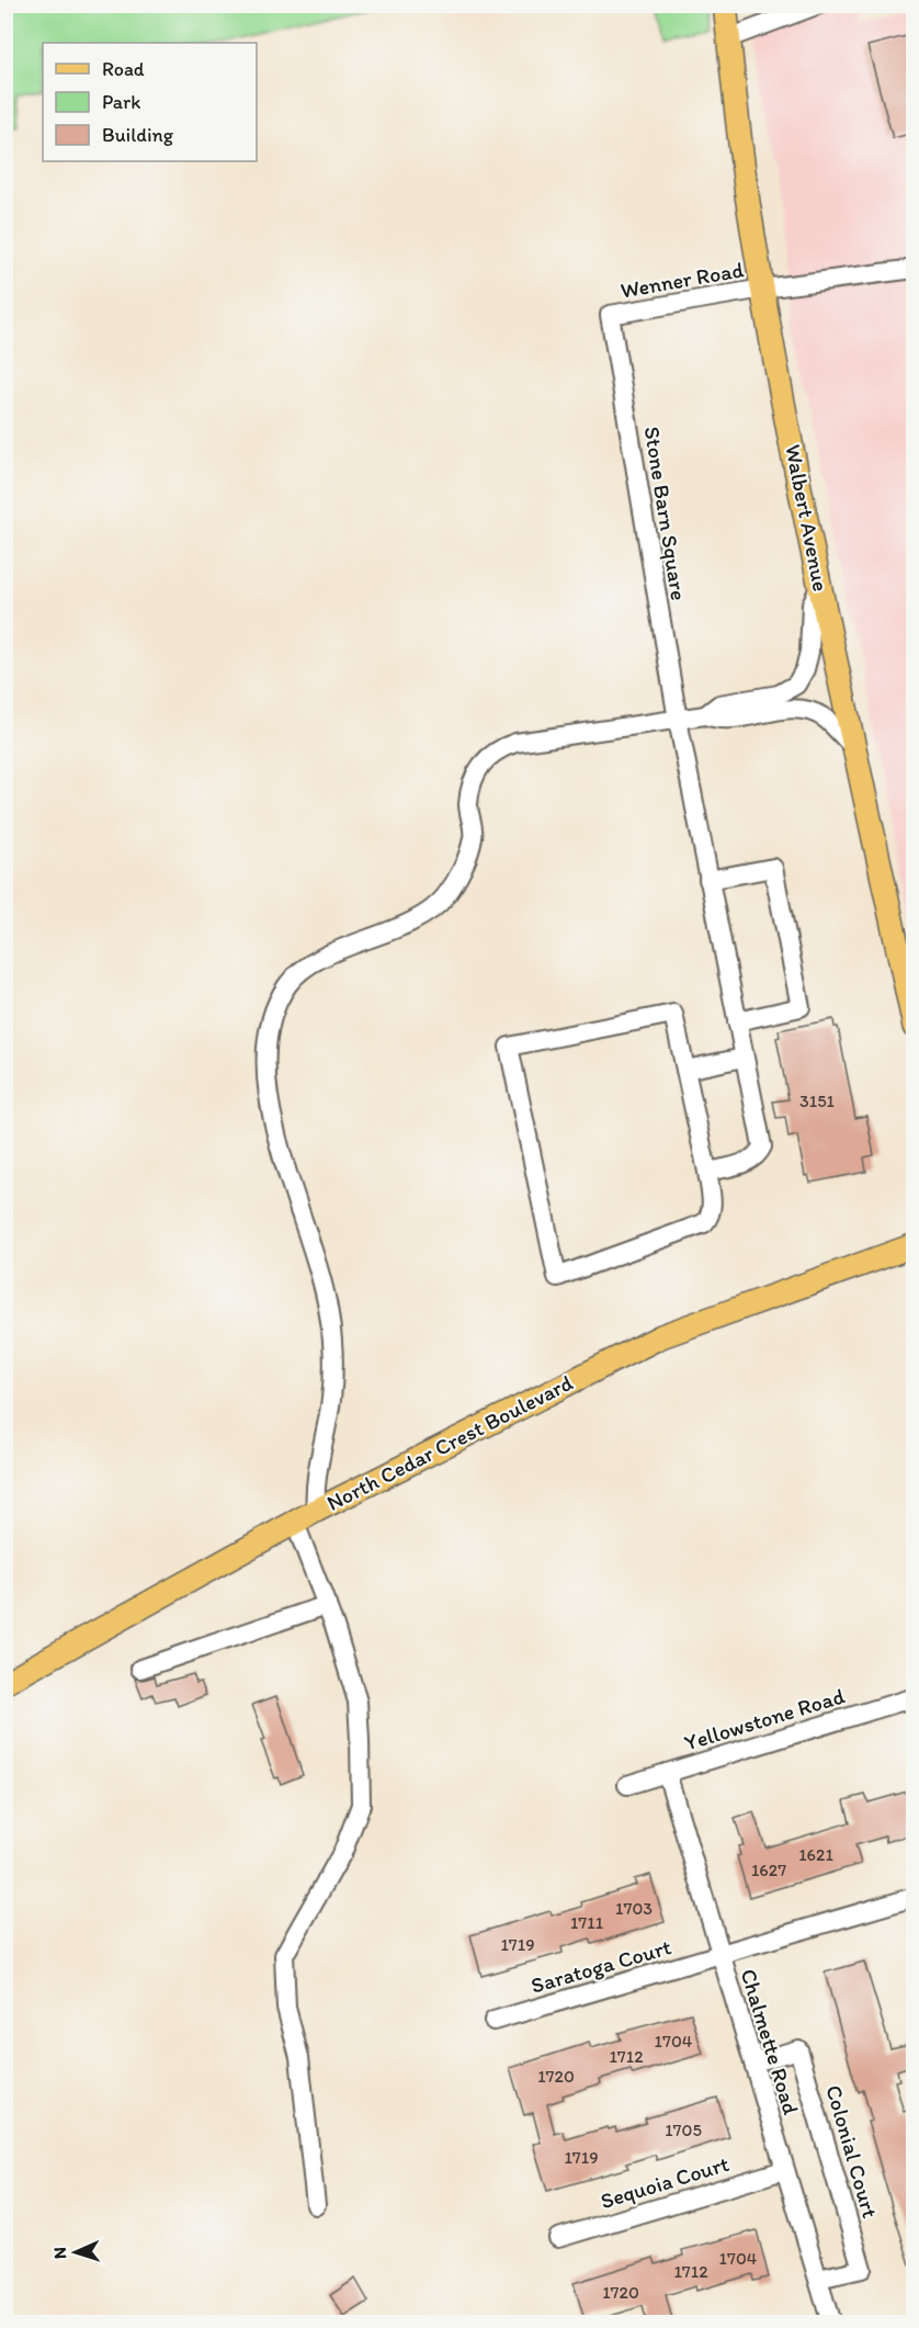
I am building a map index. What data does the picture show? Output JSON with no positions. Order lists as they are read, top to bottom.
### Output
{
  "streets": {
    "main road": ["Walbert Avenue", "North Cedar Crest Boulevard"],
    "street": [
      "Wenner Road",
      "Stone Barn Square",
      "Yellowstone Road",
      "Saratoga Court",
      "Chalmette Road",
      "Colonial Court",
      "Sequoia Court"
    ]
  },
  "crossings": [
    ["Wenner Road", "Stone Barn Square"],
    ["Wenner Road", "Walbert Avenue"],
    ["Yellowstone Road", "Chalmette Road"],
    ["Saratoga Court", "Chalmette Road"],
    ["Chalmette Road", "Colonial Court"],
    ["Chalmette Road", "Sequoia Court"]
  ],
  "house_numbers": [
    "3151",
    "1621",
    "1627",
    "1703",
    "1711",
    "1719",
    "1704",
    "1712",
    "1720",
    "1705",
    "1719",
    "1704",
    "1712",
    "1720"
  ],
  "legend": ["Road", "Park", "Building"],
  "north": "left"
}
